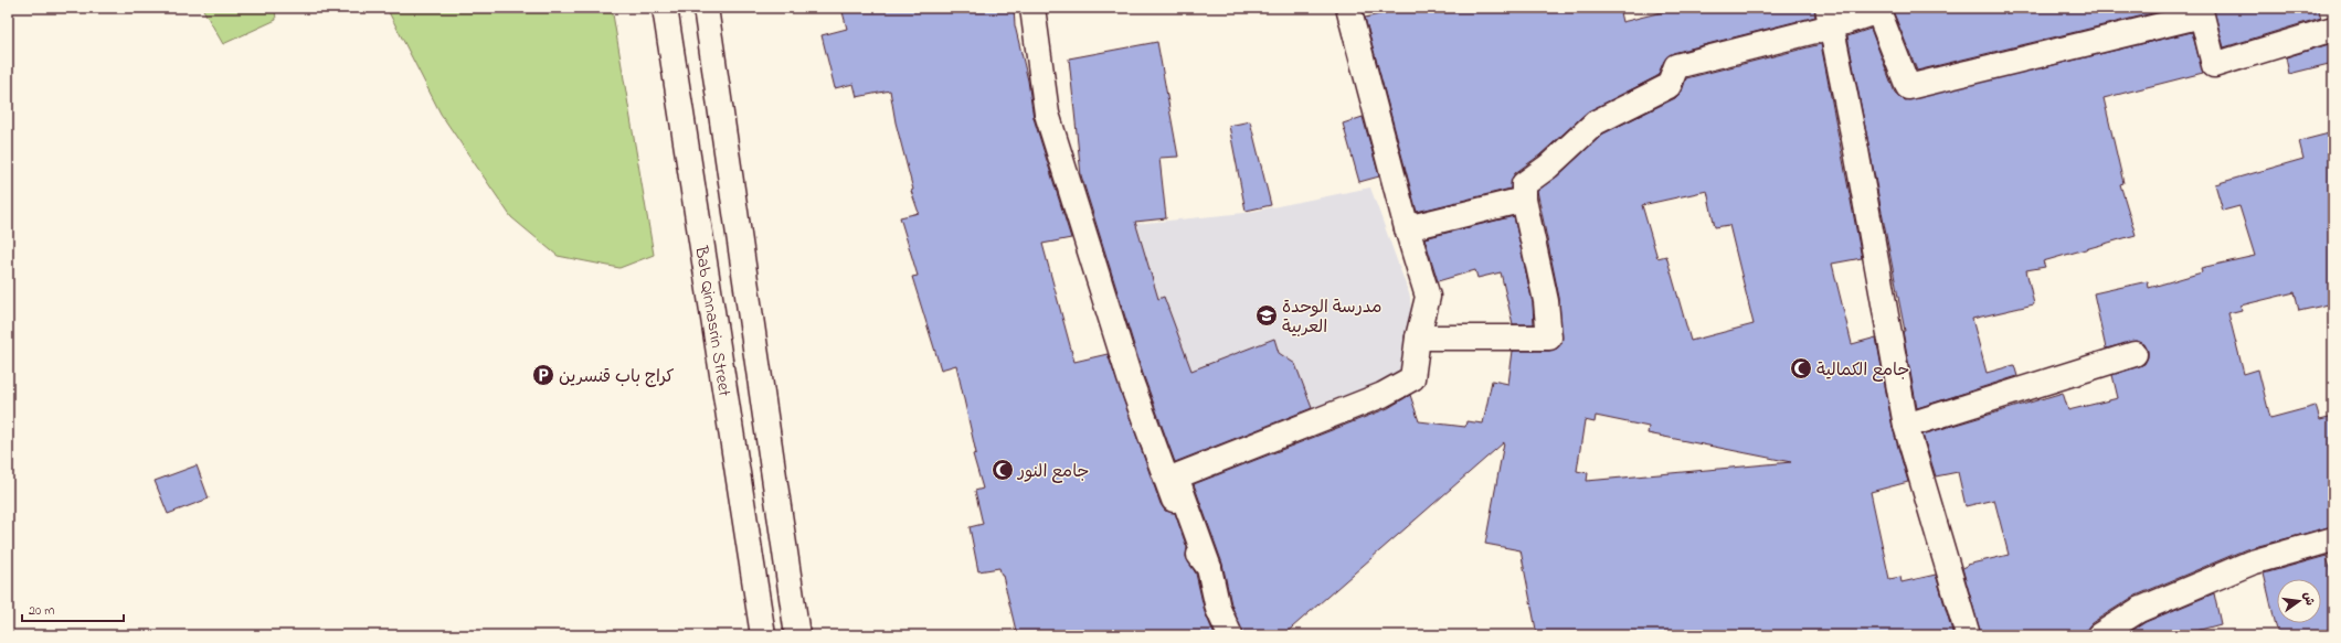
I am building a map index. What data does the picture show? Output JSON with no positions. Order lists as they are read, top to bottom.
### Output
{
  "streets": {
    "street": ["Bab Qinnasrin Street"]
  },
  "places": {
    "school or university": ["مدرسة الوحدة العربية"],
    "mosque": ["جامع الكمالية", "جامع النور"],
    "parking": ["كراج باب قنسرين"]
  },
  "scale_bar": "20 m",
  "north": "right"
}
